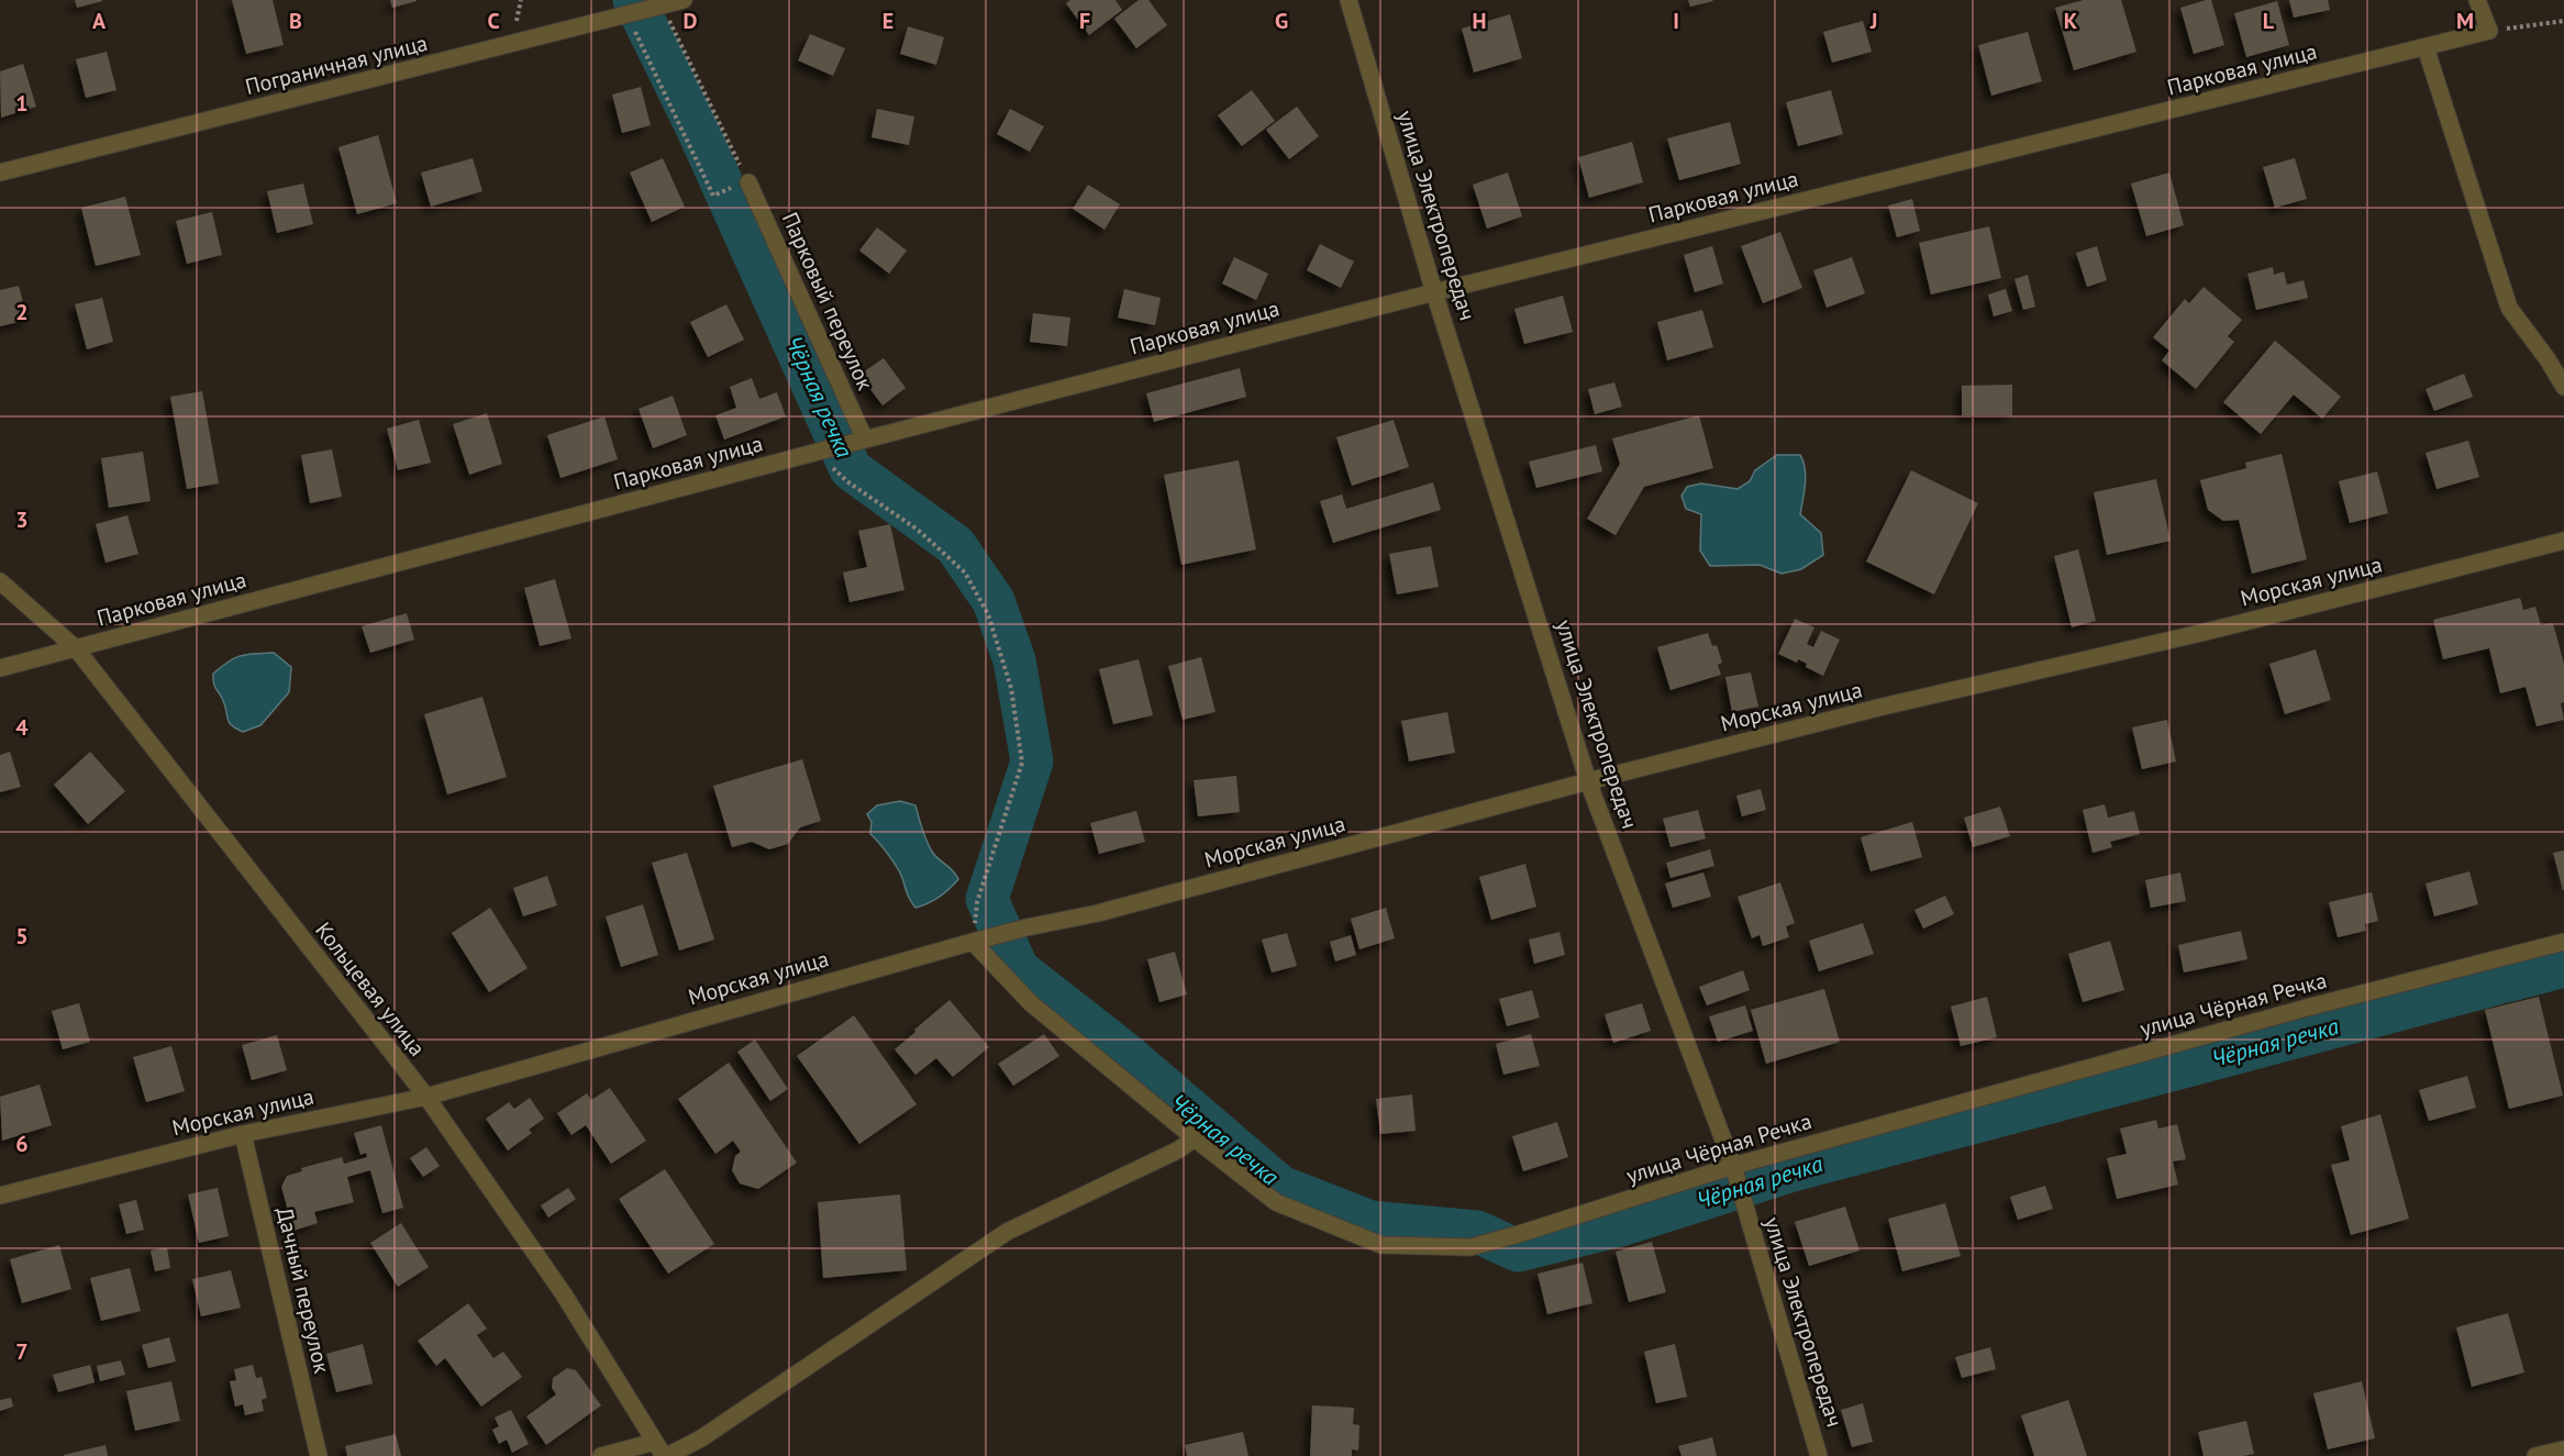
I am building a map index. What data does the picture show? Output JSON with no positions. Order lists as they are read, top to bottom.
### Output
{
  "streets": {
    "street": [
      "Пограничная улица",
      "Парковая улица",
      "улица Электропередач",
      "Парковый переулок",
      "Морская улица",
      "Кольцевая улица",
      "улица Чёрная Речка",
      "Дачный переулок"
    ]
  },
  "crossings": [
    ["Парковая улица", "улица Электропередач"],
    ["Парковая улица", "Парковый переулок"],
    ["Парковая улица", "Кольцевая улица"],
    ["улица Электропередач", "Морская улица"],
    ["улица Электропередач", "улица Чёрная Речка"],
    ["Морская улица", "Кольцевая улица"],
    ["Морская улица", "улица Чёрная Речка"],
    ["Морская улица", "Дачный переулок"]
  ],
  "water": ["Чёрная речка"],
  "grid": {
    "columns": [
      "A",
      "B",
      "C",
      "D",
      "E",
      "F",
      "G",
      "H",
      "I",
      "J",
      "K",
      "L",
      "M"
    ],
    "rows": [
      "1",
      "2",
      "3",
      "4",
      "5",
      "6",
      "7"
    ]
  }
}
